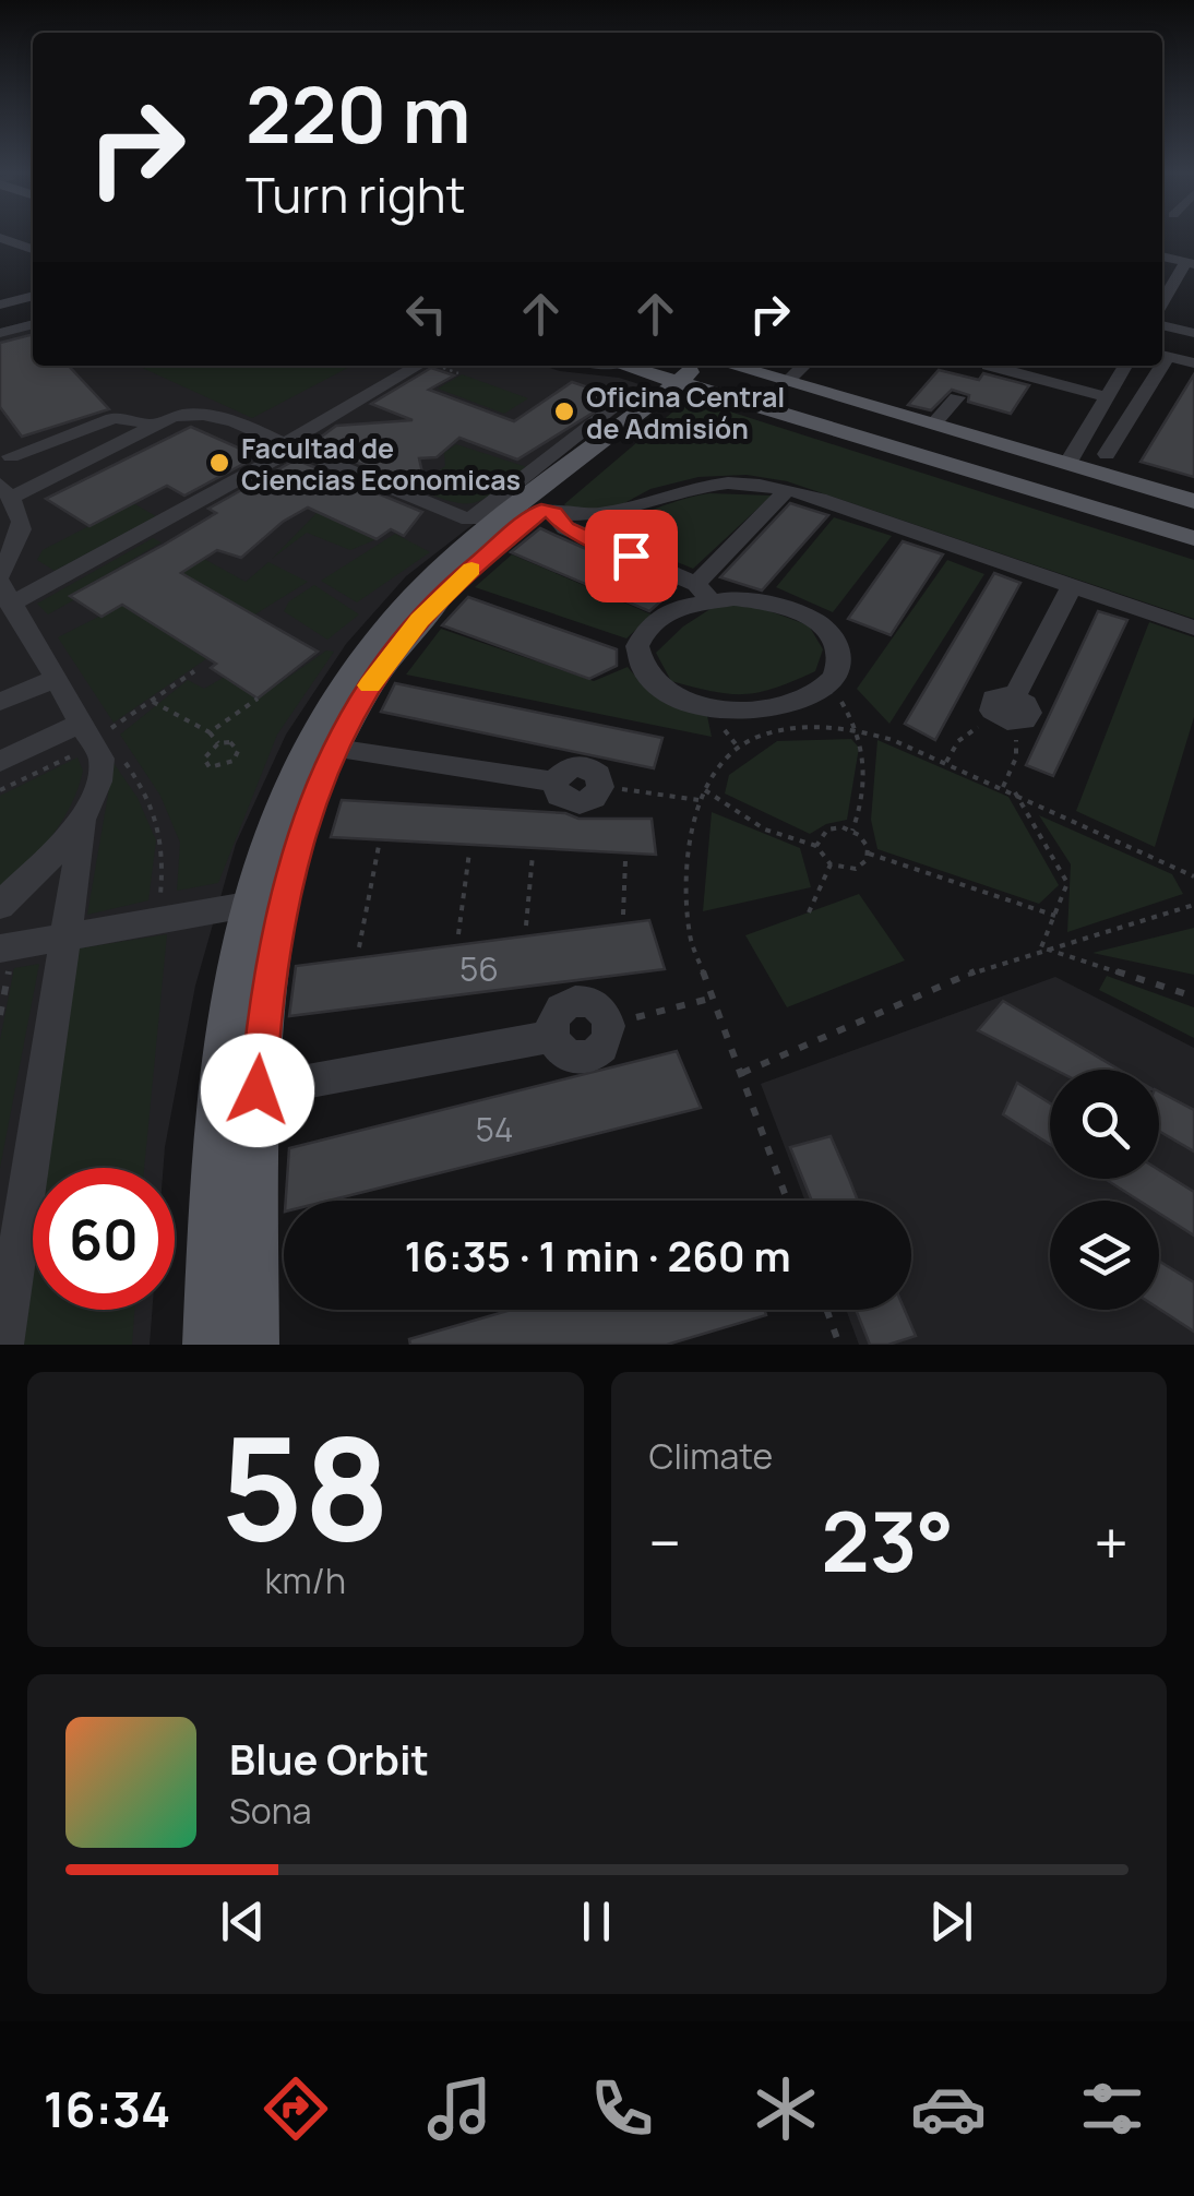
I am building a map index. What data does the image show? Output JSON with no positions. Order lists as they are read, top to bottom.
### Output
{
  "places": ["Oficina Central de Admisión", "Facultad de Ciencias Economicas"],
  "house_numbers": ["56", "54"],
  "page": {
    "turn": ["220 m", "Turn right"],
    "limit": "60",
    "trip": "16:35 · 1 min · 260 m",
    "tile": [
      ["58", "km/h"],
      "Climate"
    ],
    "heat": ["−", "23°", "+"],
    "song": ["Blue Orbit", "Sona"],
    "tabs": "16:34"
  }
}
